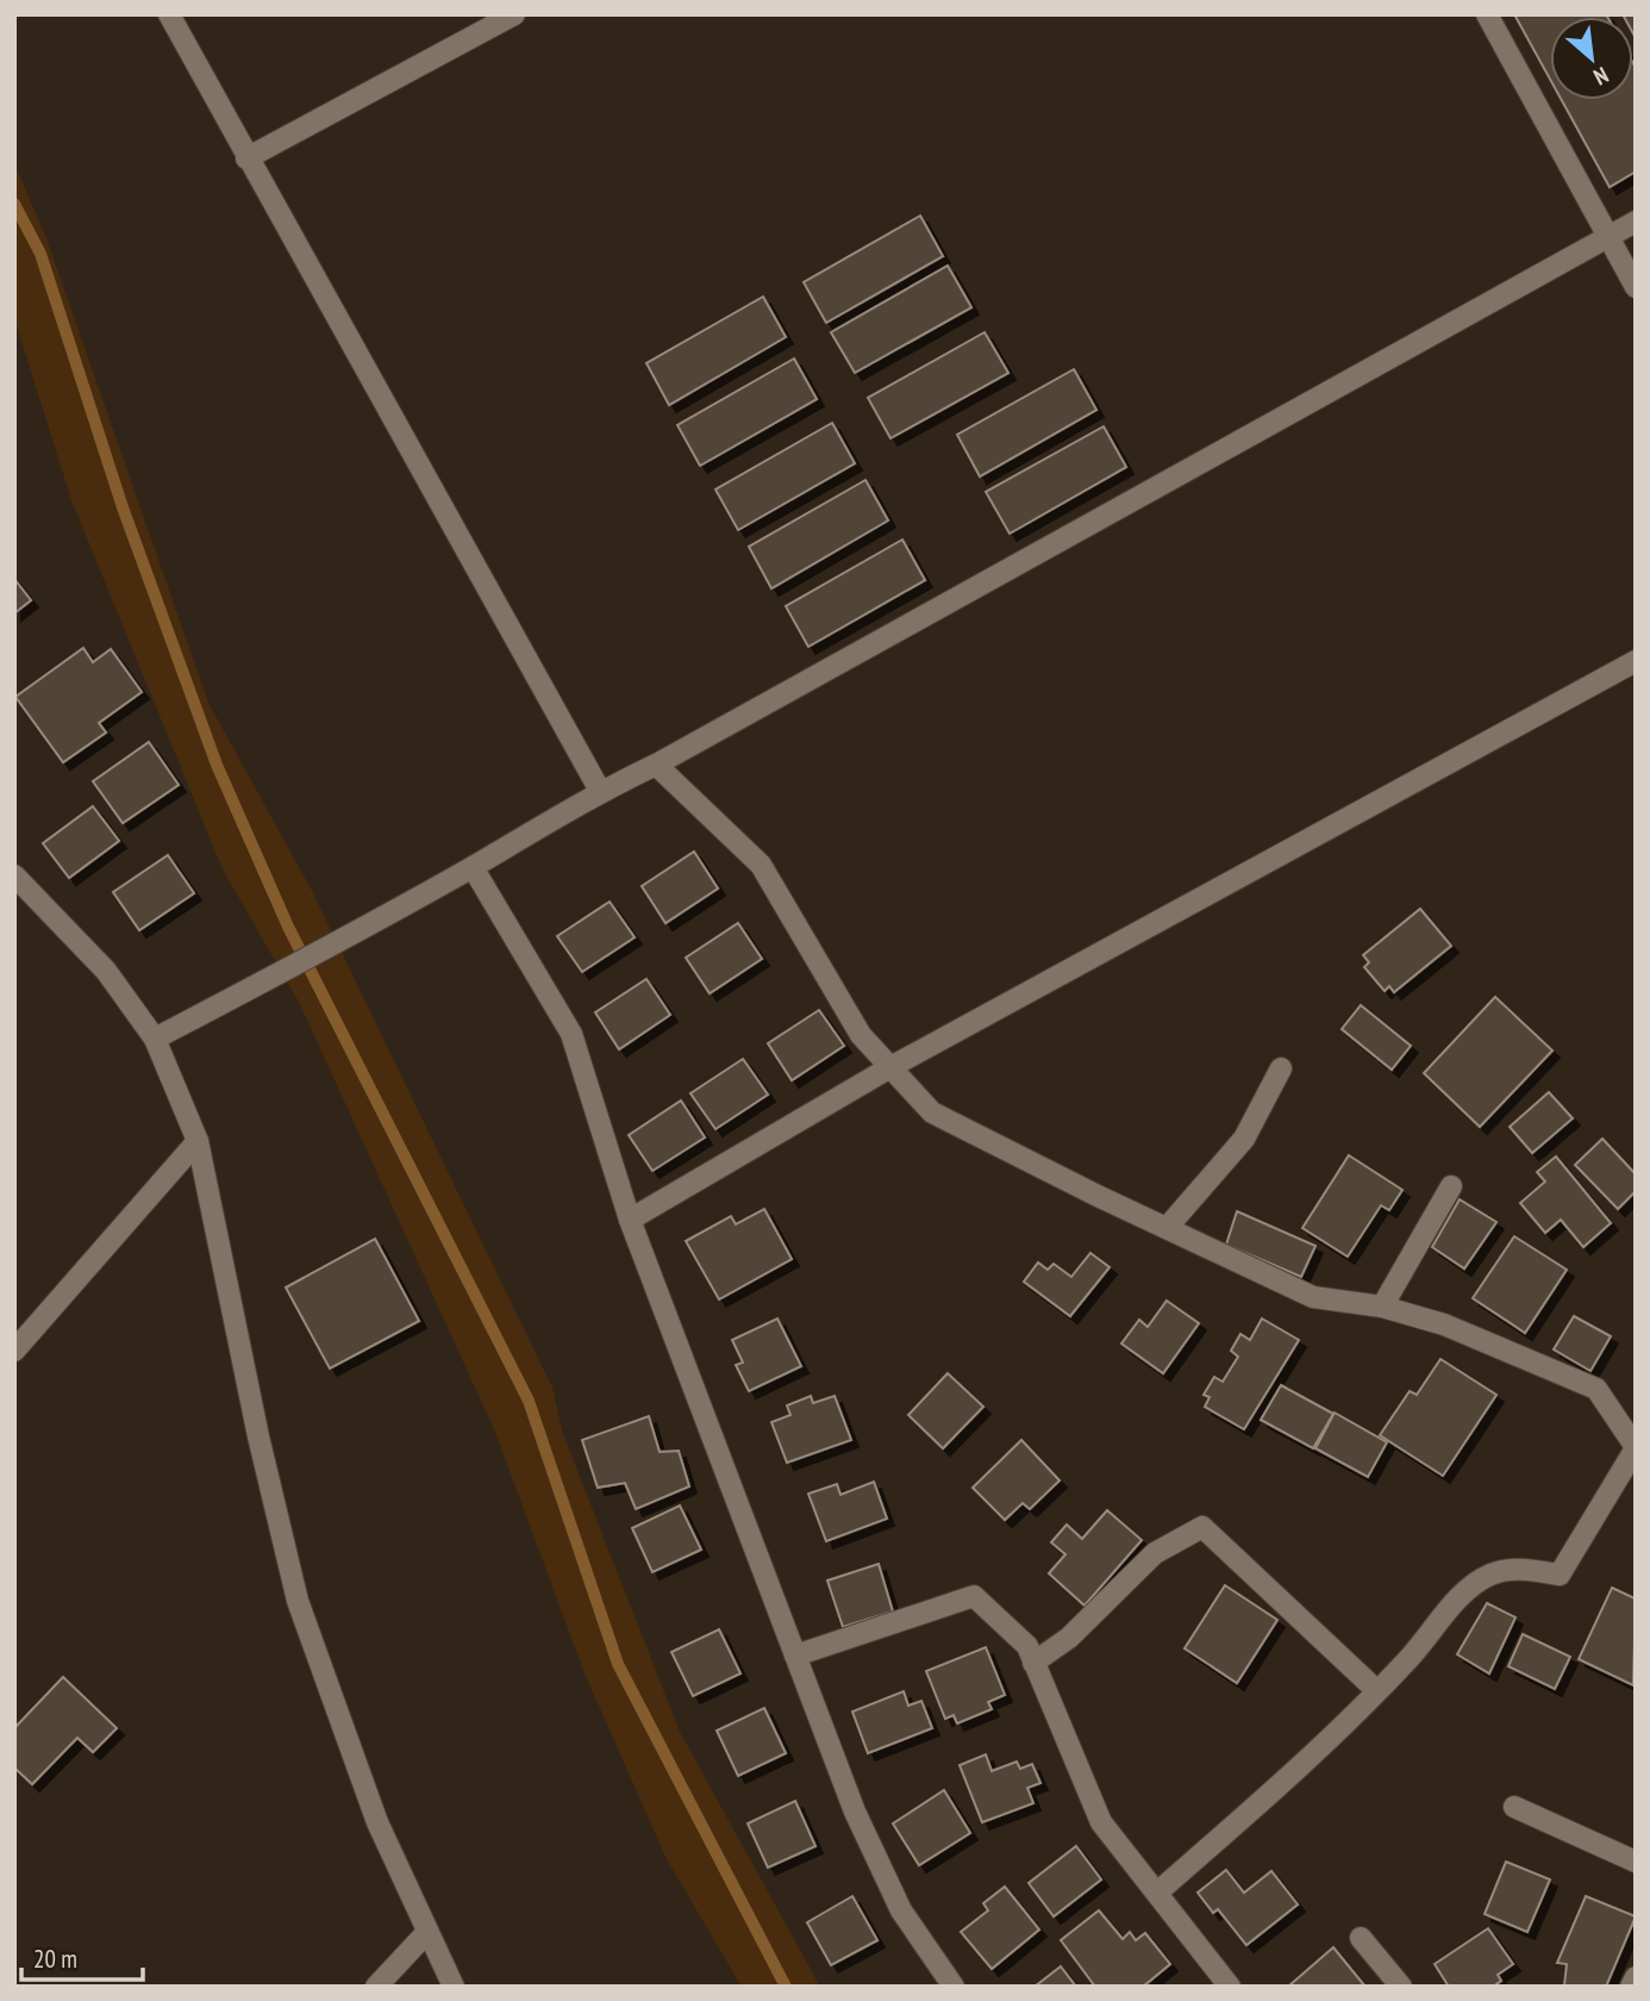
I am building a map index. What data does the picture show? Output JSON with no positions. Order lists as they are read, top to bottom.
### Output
{
  "scale_bar": "20 m",
  "north": "bottom right"
}
